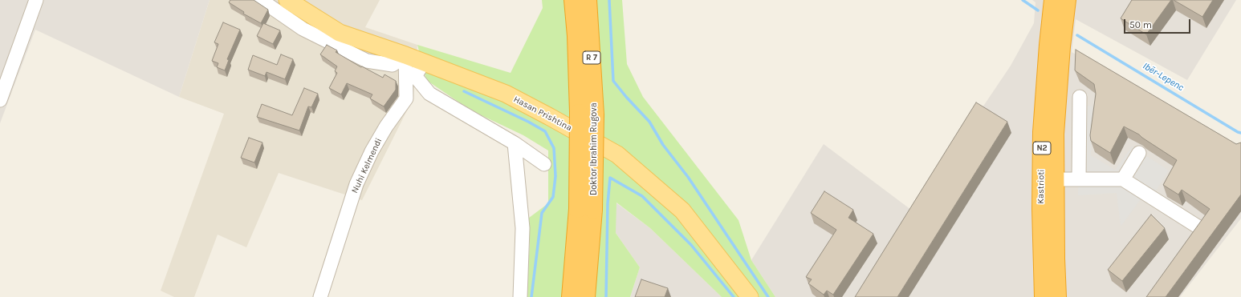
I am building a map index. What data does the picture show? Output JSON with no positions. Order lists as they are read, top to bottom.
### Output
{
  "streets": {
    "highway": [
      "R 7",
      "N2",
      "Doktor Ibrahim Rugova",
      "Kastrioti"
    ],
    "main road": ["Hasan Prishtina"],
    "street": ["Nuhi Kelmendi"]
  },
  "crossings": [
    ["Hasan Prishtina", "Nuhi Kelmendi"]
  ],
  "water": ["Ibër-Lepenc"],
  "scale_bar": "50 m"
}
